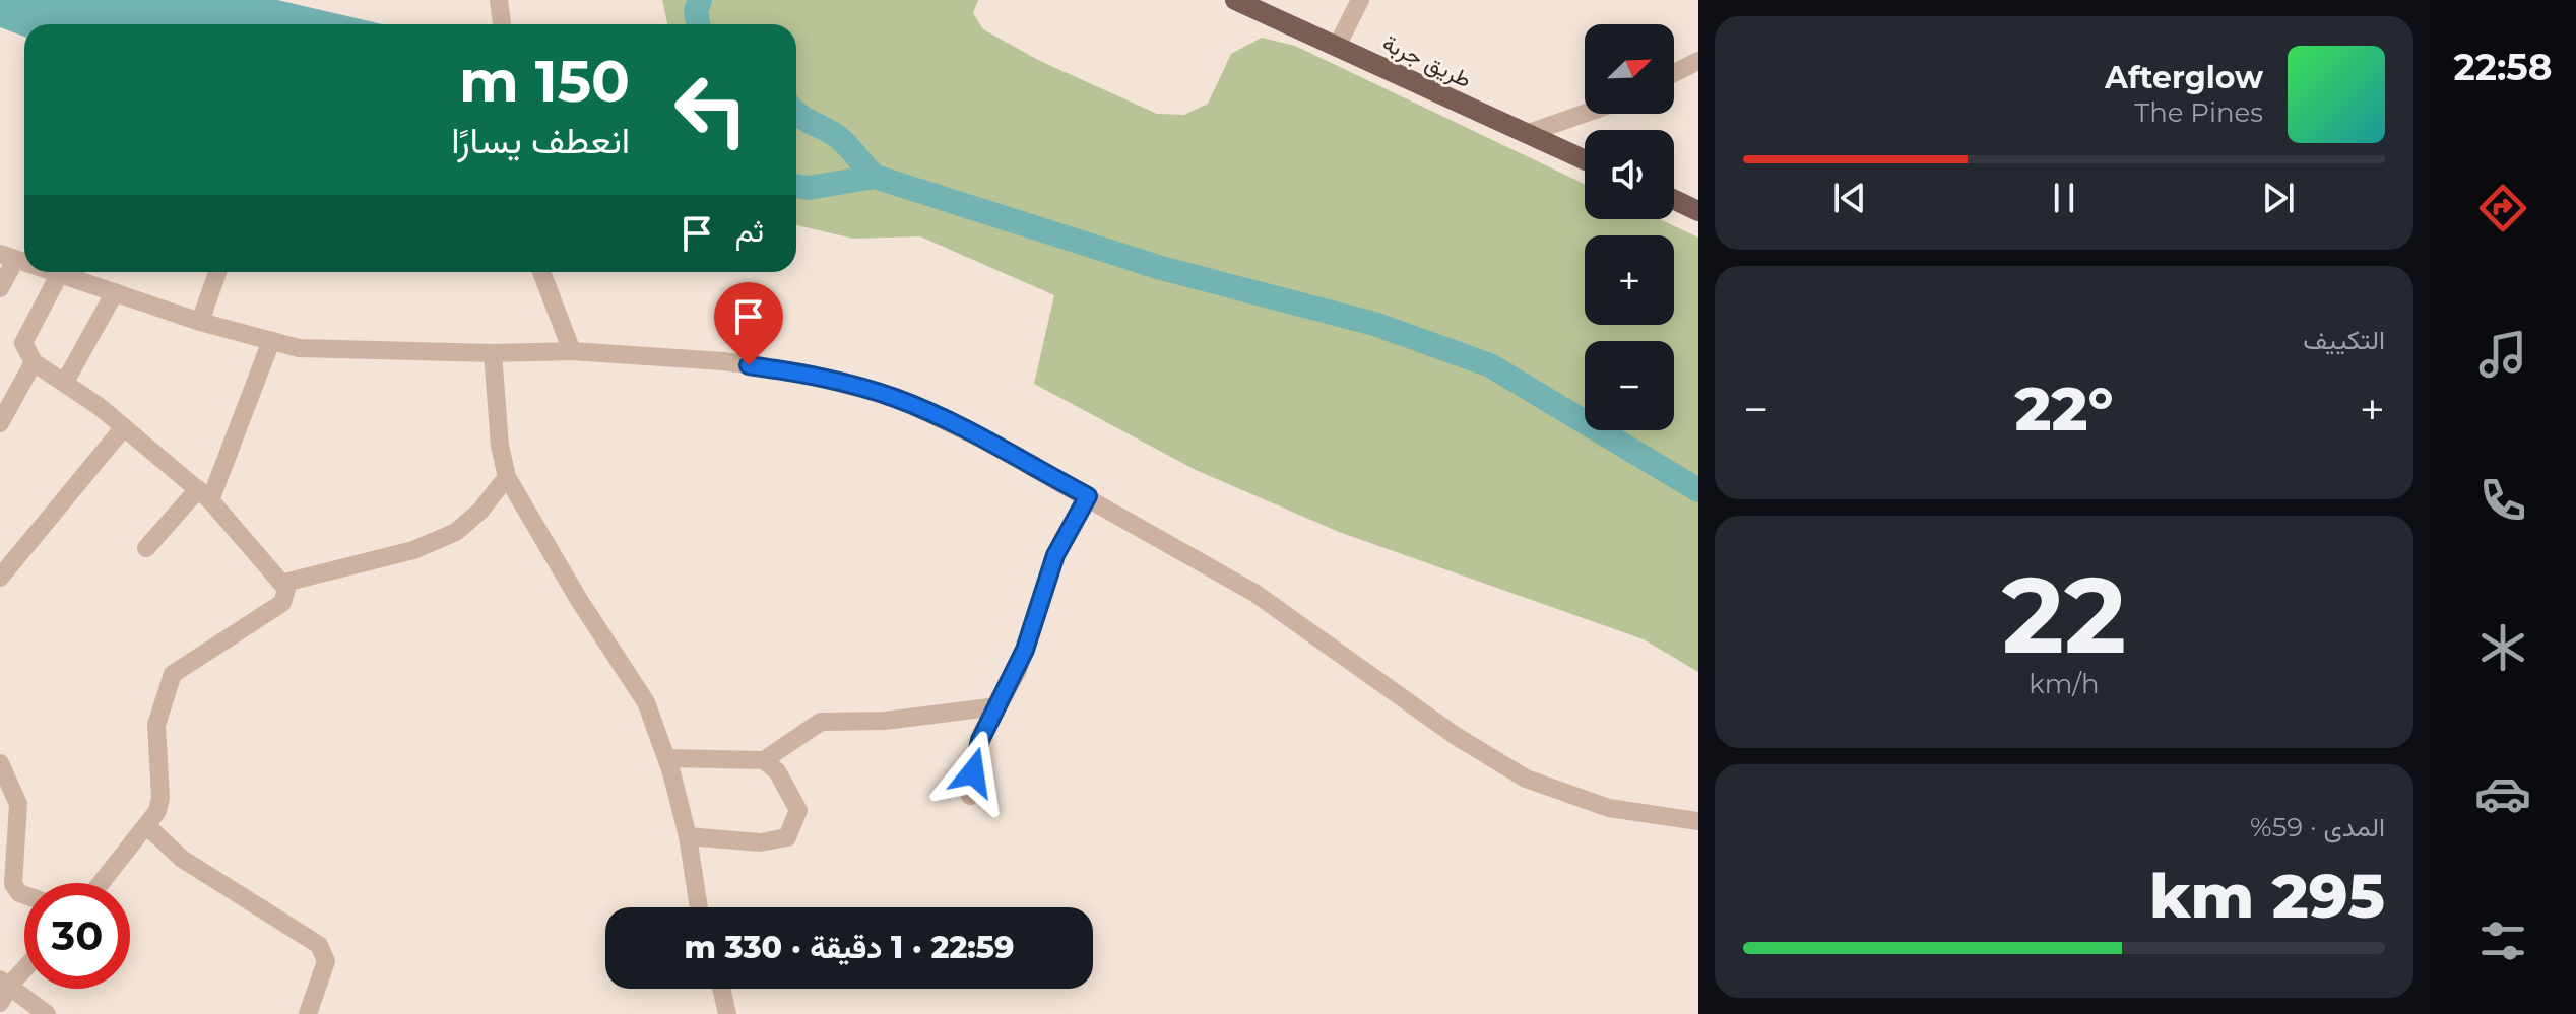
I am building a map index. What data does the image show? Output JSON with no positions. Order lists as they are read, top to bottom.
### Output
{
  "streets": {
    "main road": ["طريق جربة"]
  },
  "north": "top right",
  "page": {
    "tabs": "22:58",
    "map_buttons": ["+", "−"],
    "turn": ["150 m", "انعطف يسارًا"],
    "song": ["Afterglow", "The Pines"],
    "then": "ثم",
    "tile": [
      "التكييف",
      ["22", "km/h"],
      ["المدى · 59%", "295 km"]
    ],
    "heat": ["−", "22°", "+"],
    "limit": "30",
    "trip": "22:59 · 1 دقيقة · 330 m"
  }
}
